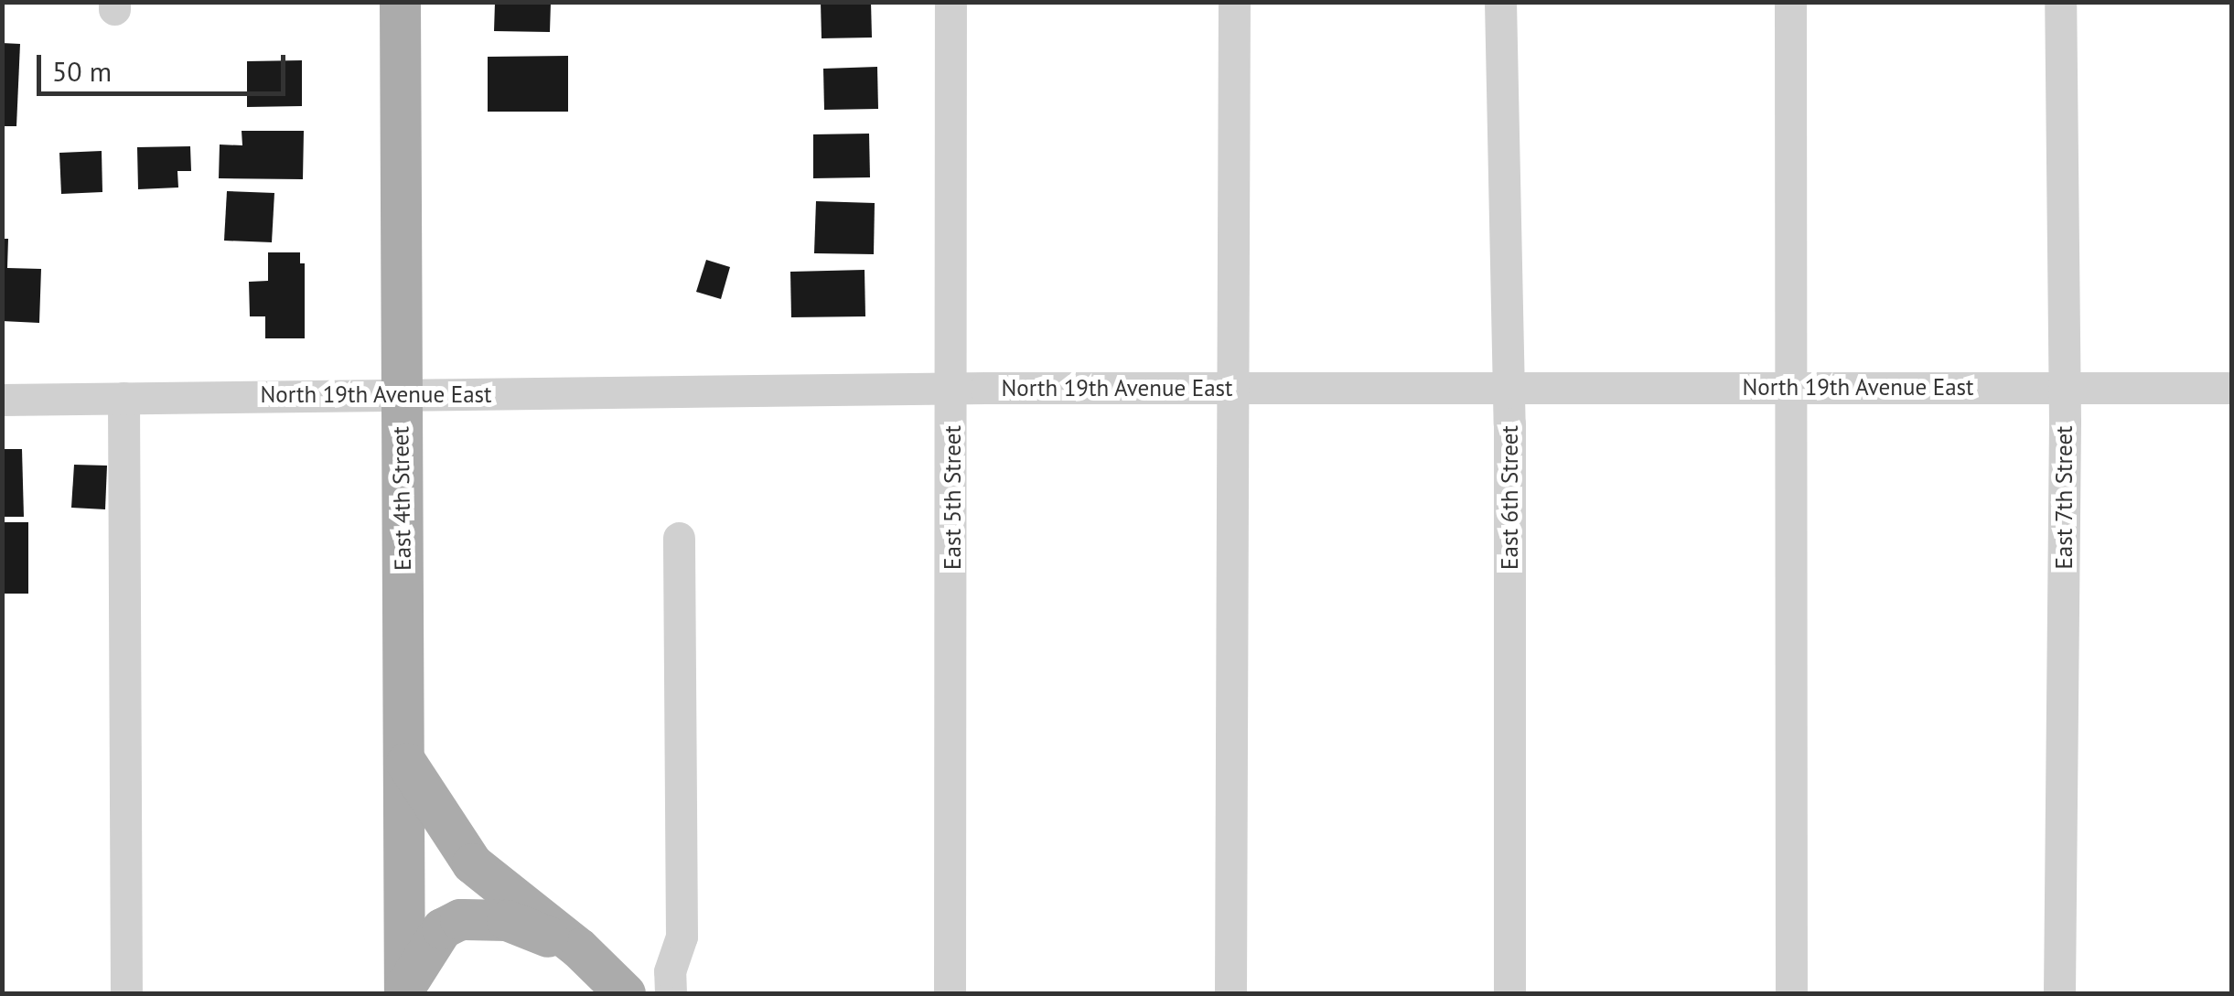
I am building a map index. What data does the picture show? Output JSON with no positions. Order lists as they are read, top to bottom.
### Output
{
  "streets": {
    "main road": ["East 4th Street"],
    "street": [
      "North 19th Avenue East",
      "East 5th Street",
      "East 6th Street",
      "East 7th Street"
    ]
  },
  "crossings": [
    ["North 19th Avenue East", "East 5th Street"],
    ["North 19th Avenue East", "East 6th Street"],
    ["North 19th Avenue East", "East 7th Street"],
    ["North 19th Avenue East", "East 4th Street"]
  ],
  "scale_bar": "50 m"
}
